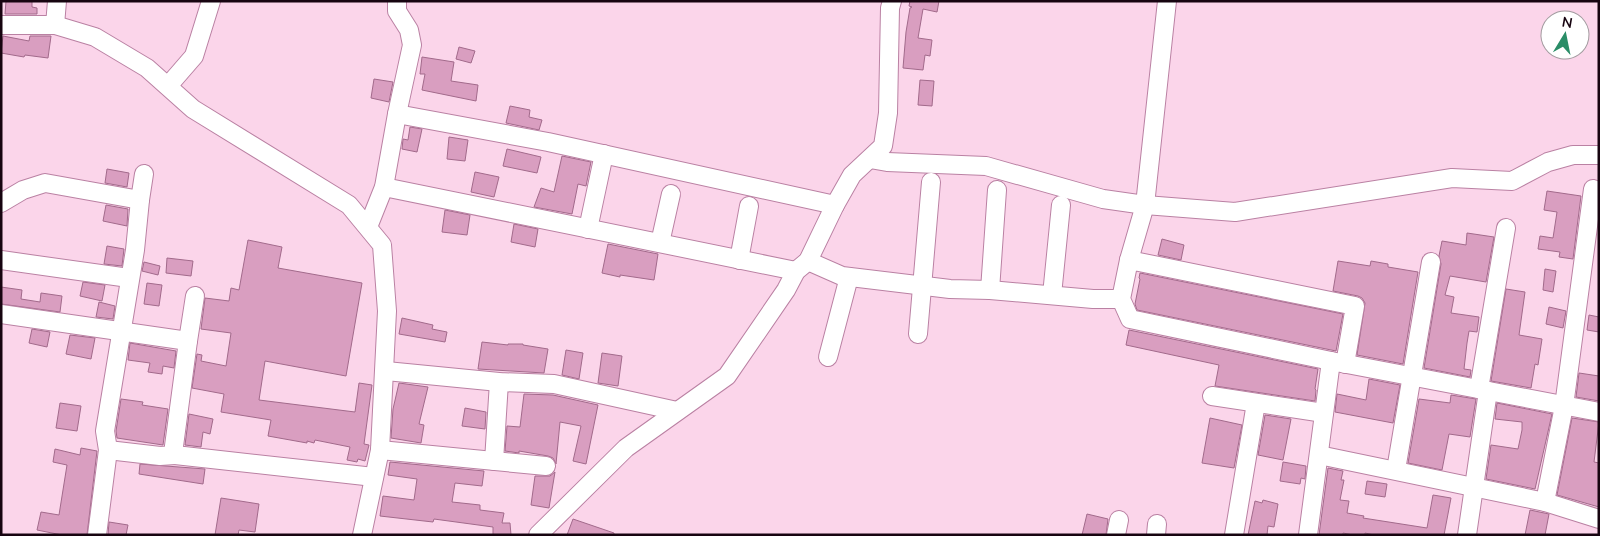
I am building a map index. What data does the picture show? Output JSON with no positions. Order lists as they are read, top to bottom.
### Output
{
  "north": "top"
}
